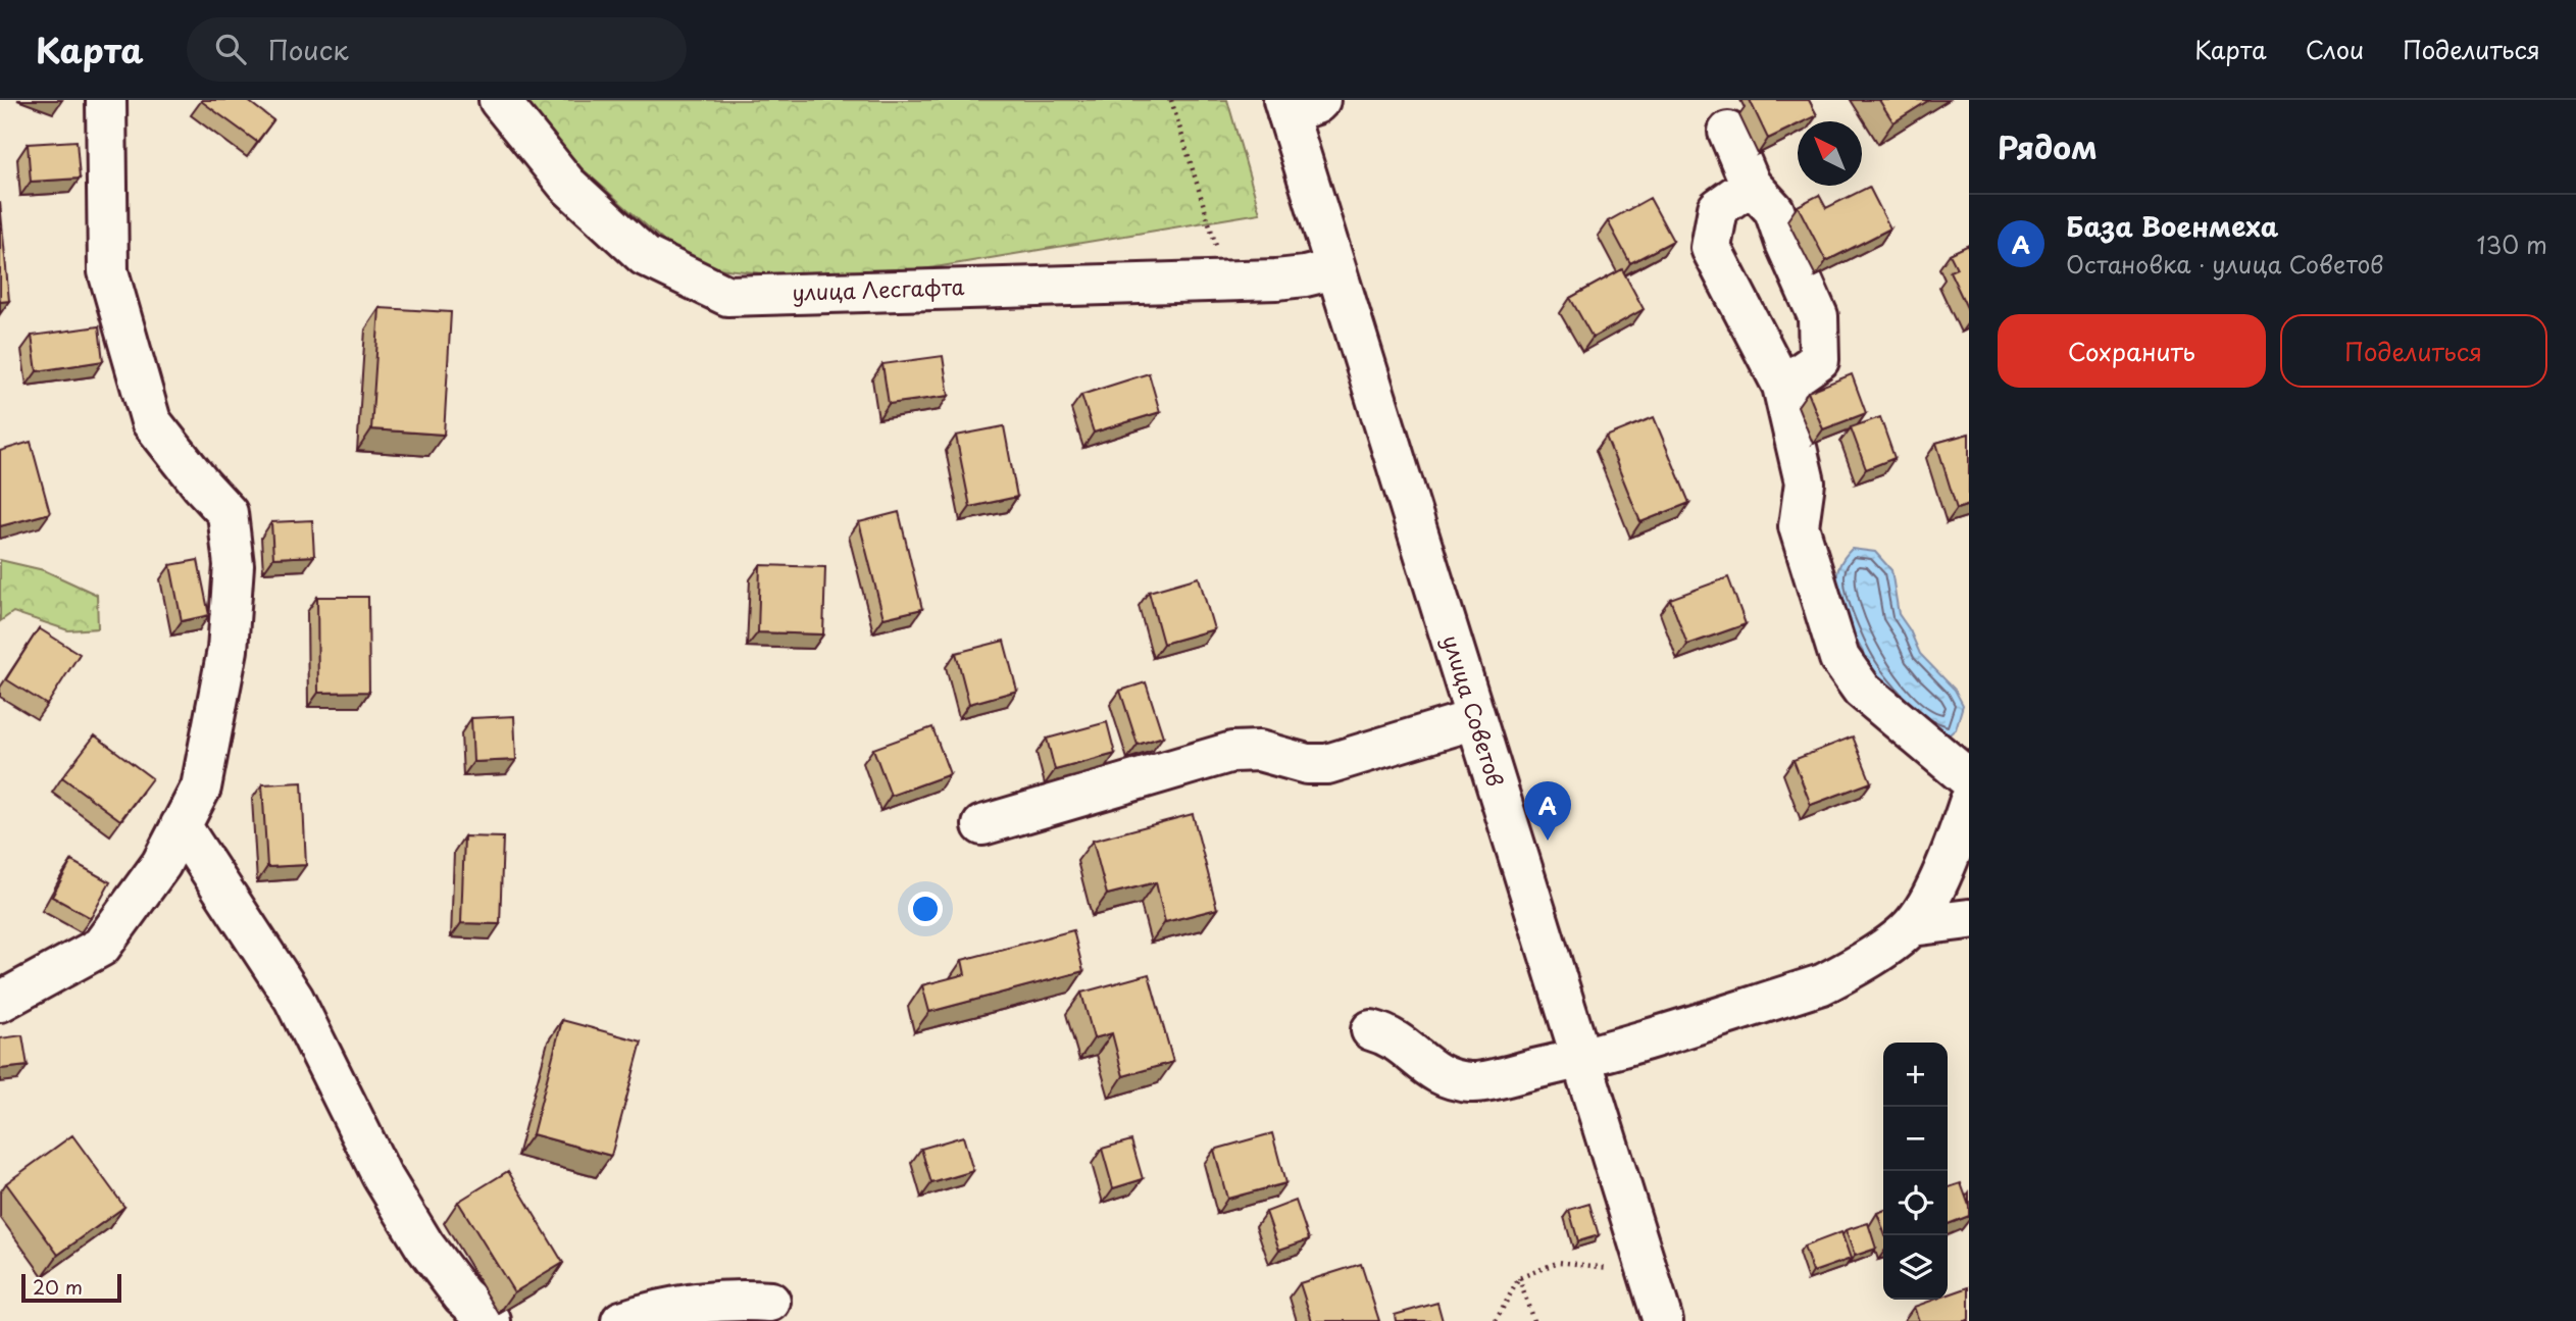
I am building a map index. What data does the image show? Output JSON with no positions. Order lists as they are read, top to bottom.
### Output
{
  "streets": {
    "street": ["улица Лесгафта", "улица Советов"]
  },
  "crossings": [
    ["улица Лесгафта", "улица Советов"]
  ],
  "scale_bar": "20 m",
  "north": "top left",
  "page": {
    "header": "Карта",
    "search": "Поиск",
    "nav": ["Карта", "Слои", "Поделиться"],
    "heading": "Рядом",
    "list": [
      {
        "mark": "A",
        "name": "База Военмеха",
        "note": "Остановка · улица Советов",
        "value": "130 m"
      }
    ],
    "buttons": ["Сохранить", "Поделиться"],
    "pins": "A",
    "map_buttons": ["+", "−"],
    "scale": "20 m"
  }
}
